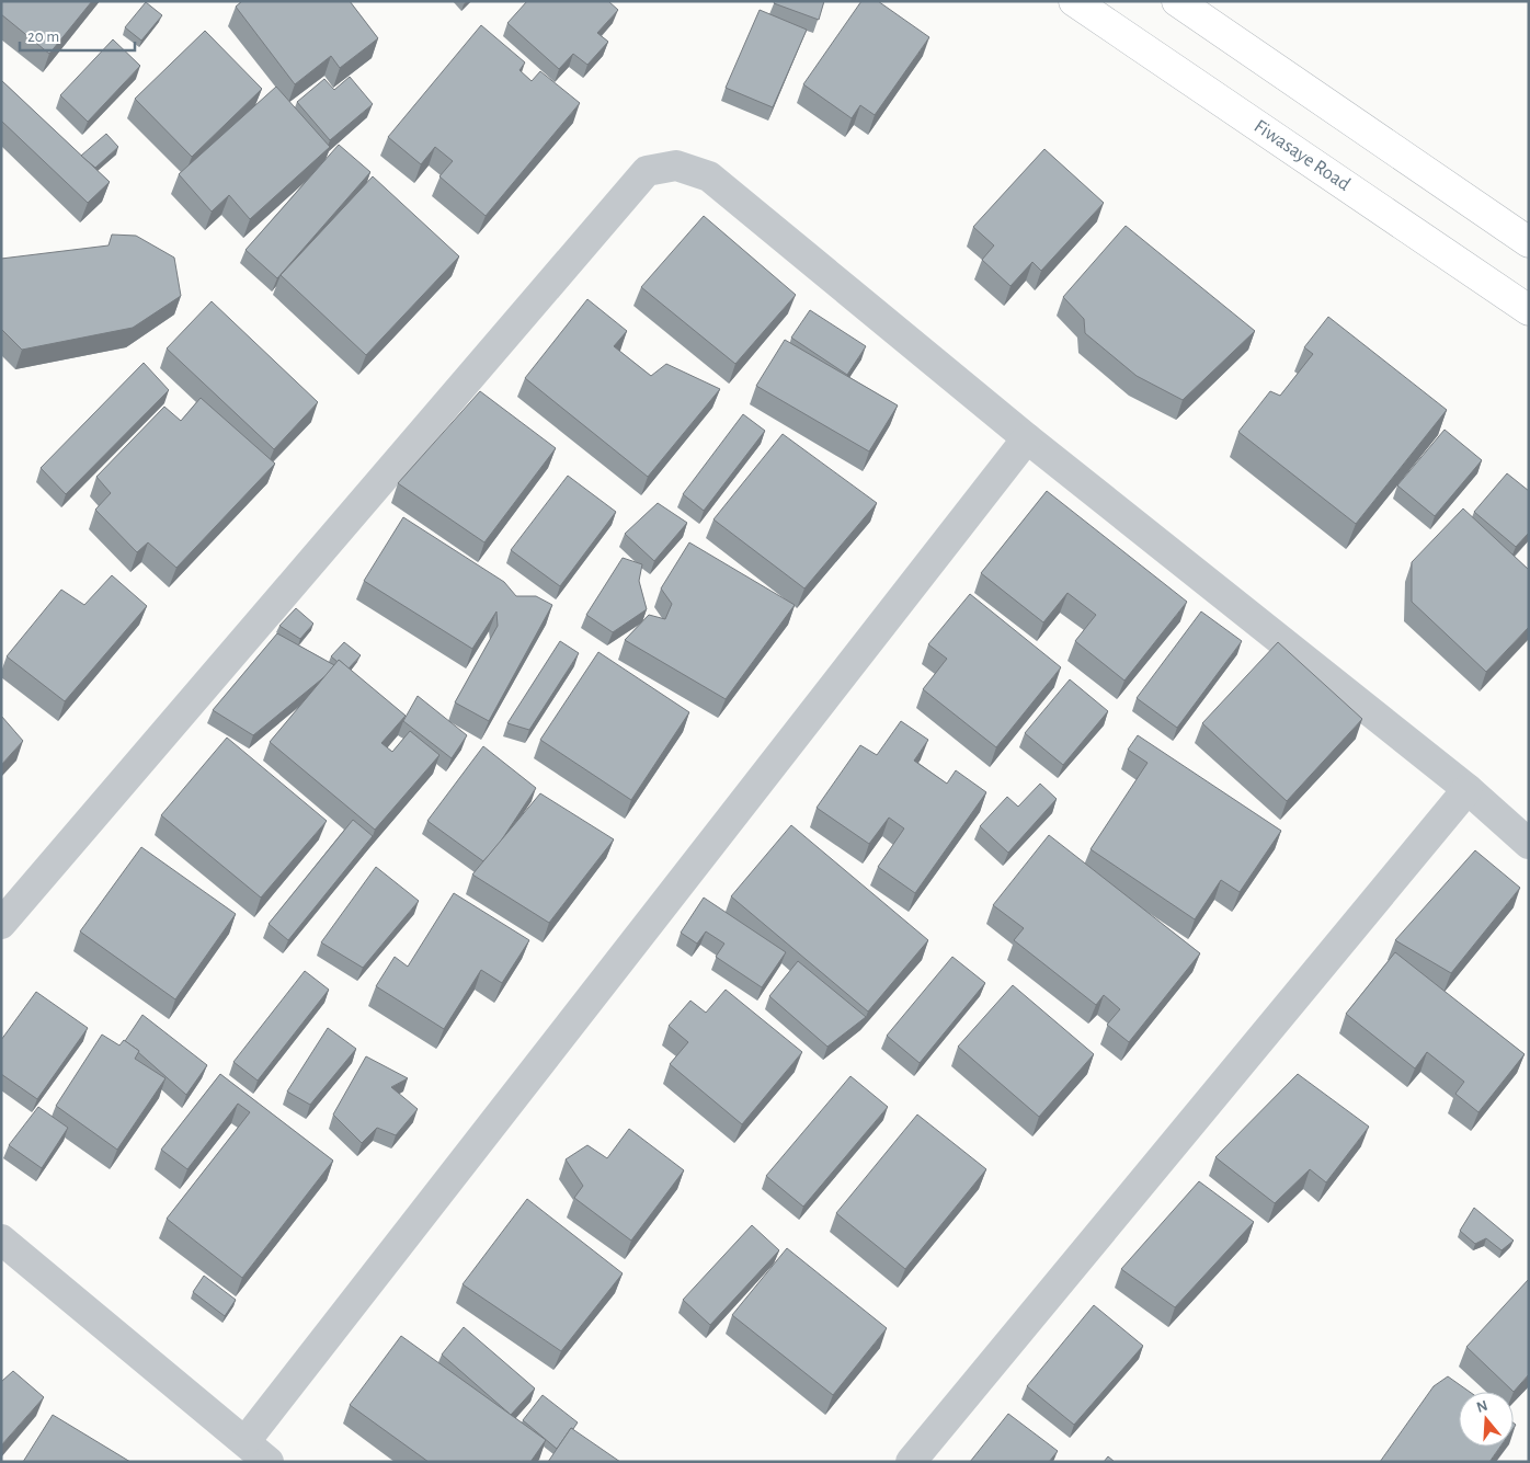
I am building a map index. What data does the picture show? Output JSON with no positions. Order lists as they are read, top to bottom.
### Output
{
  "streets": {
    "main road": ["Fiwasaye Road"]
  },
  "scale_bar": "20 m",
  "north": "top"
}
